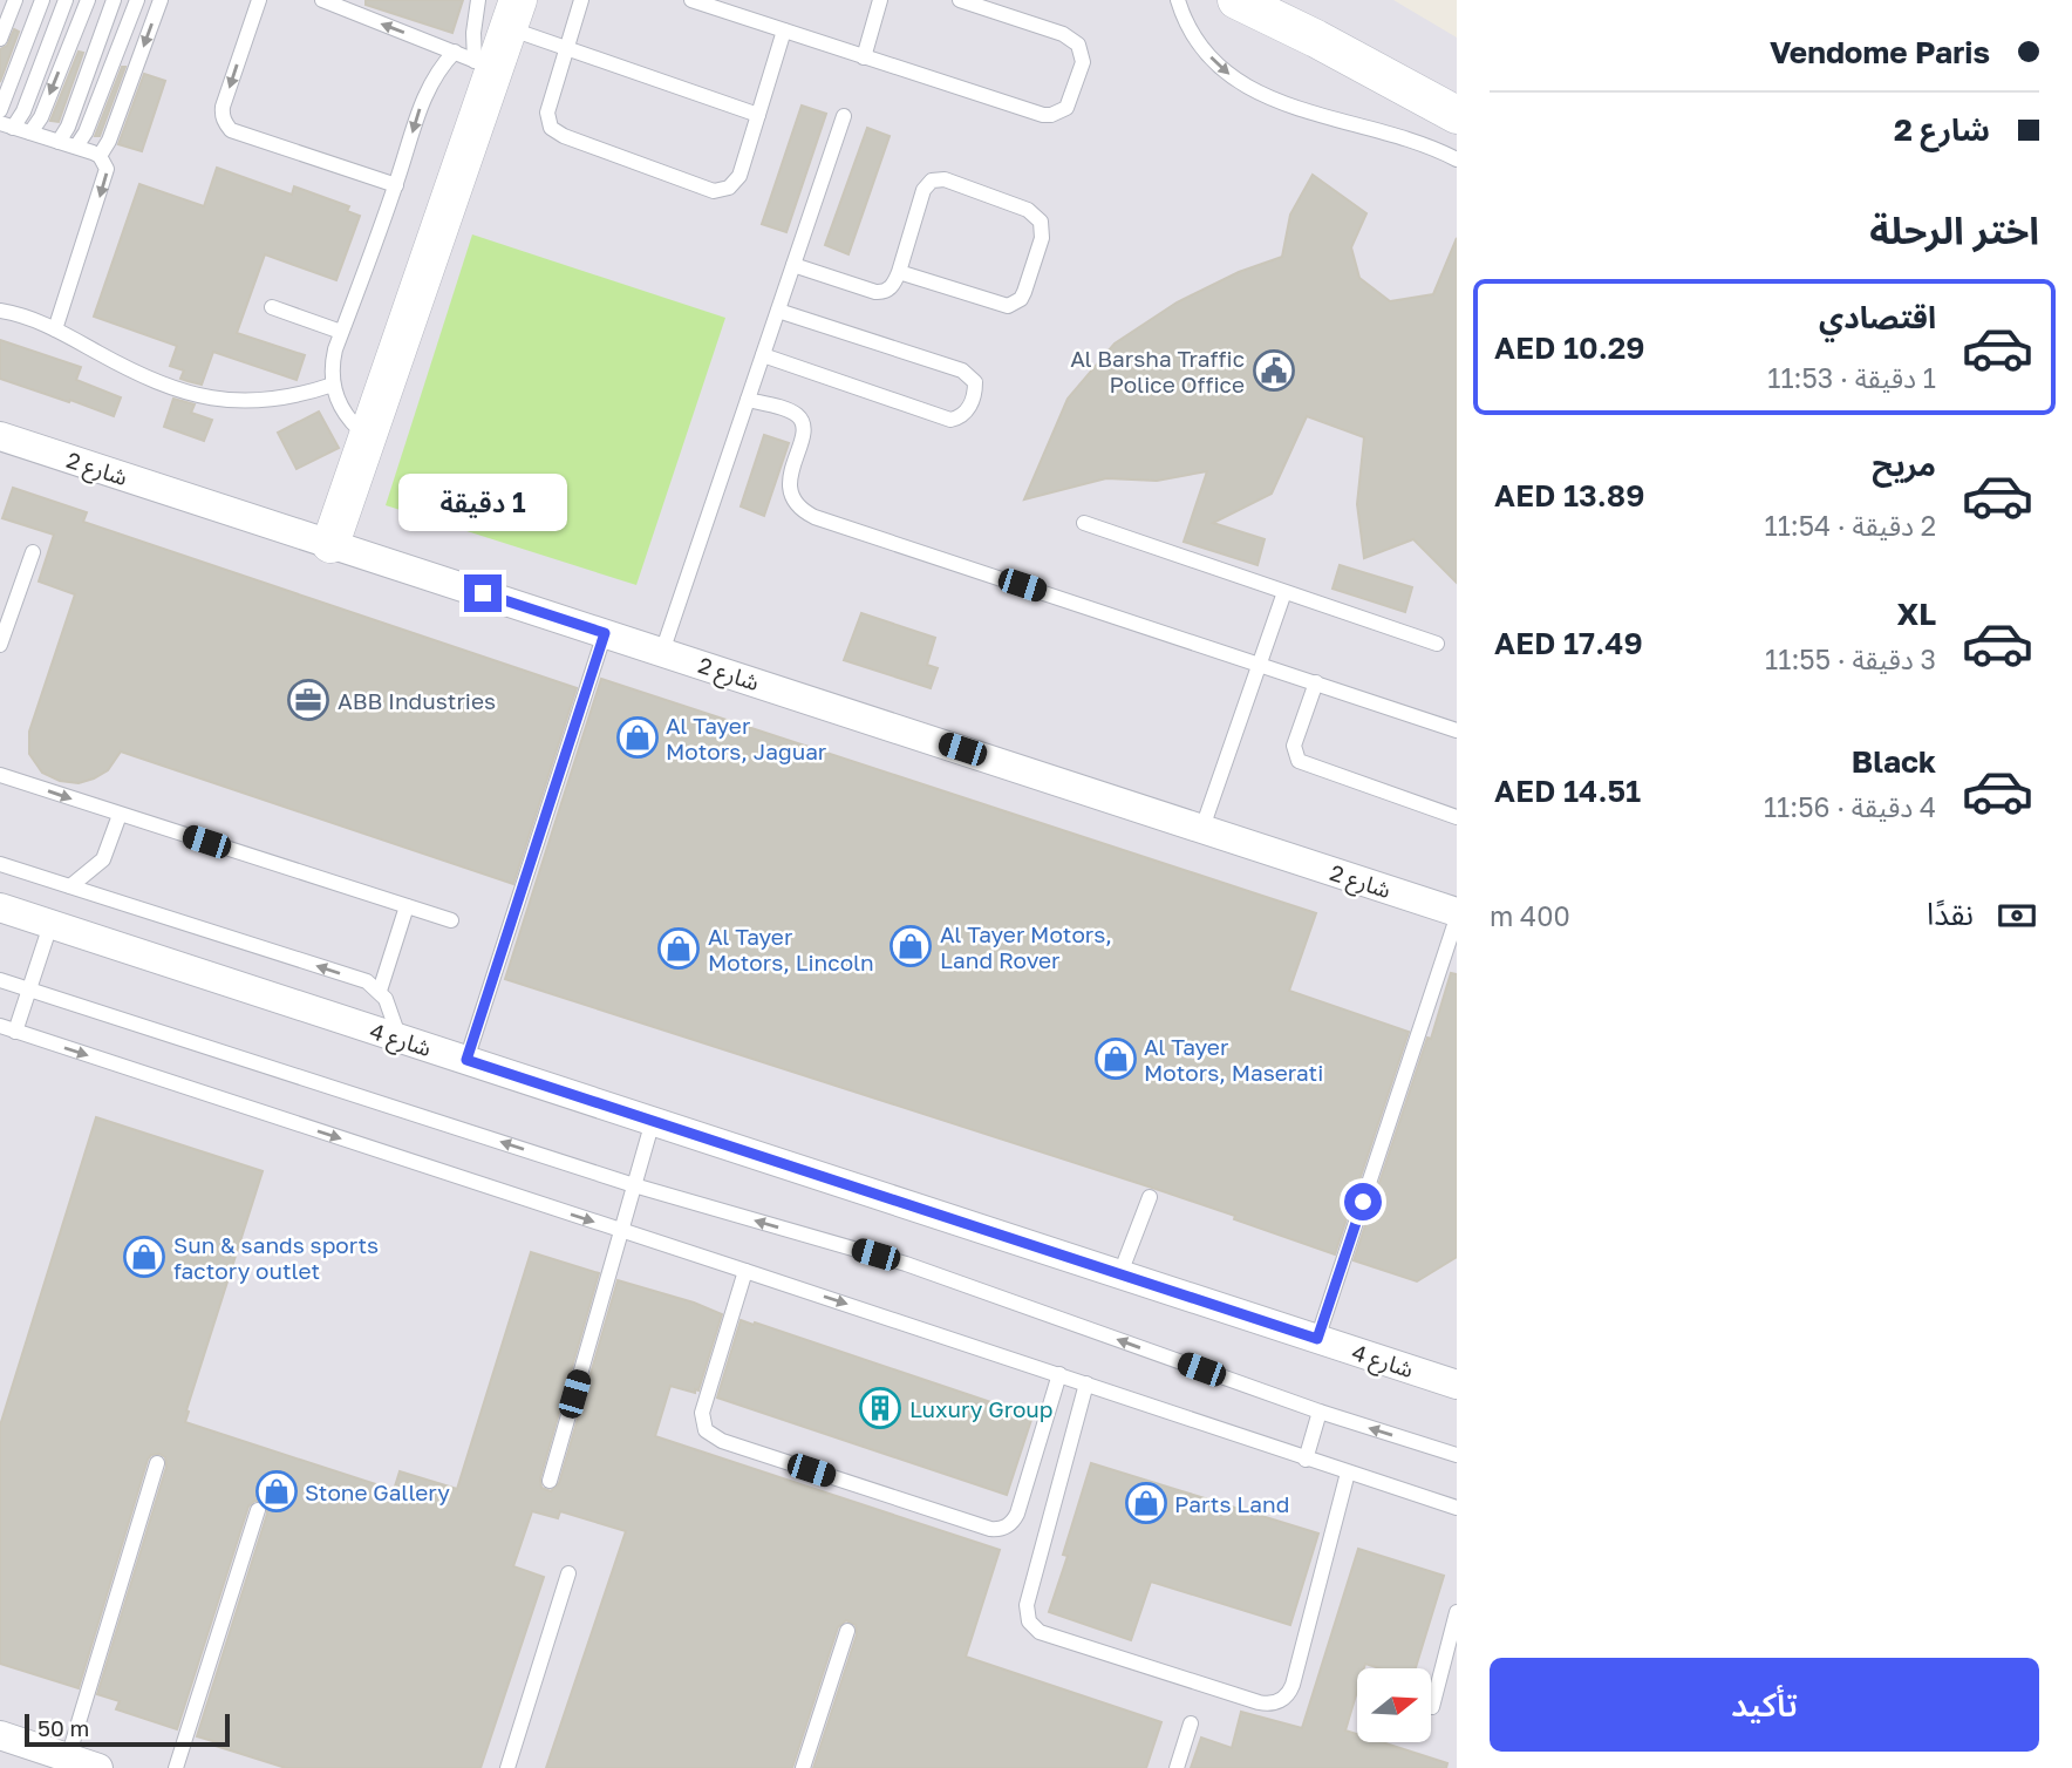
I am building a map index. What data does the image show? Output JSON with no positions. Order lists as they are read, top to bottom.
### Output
{
  "streets": {
    "street": ["شارع 2", "شارع 4"]
  },
  "places": {
    "public building": ["Al Barsha Traffic Police Office"],
    "office": ["ABB Industries"],
    "shop": [
      "Al Tayer Motors, Jaguar",
      "Al Tayer Motors, Land Rover",
      "Al Tayer Motors, Lincoln",
      "Al Tayer Motors, Maserati",
      "Sun & sands sports factory outlet",
      "Stone Gallery",
      "Parts Land"
    ],
    "building": ["Luxury Group"]
  },
  "scale_bar": "50 m",
  "north": "right",
  "page": {
    "banner": ["Vendome Paris", "شارع 2"],
    "heading": "اختر الرحلة",
    "list": [
      {
        "name": "اقتصادي",
        "note": "1 دقيقة · 11:53",
        "value": "AED 10.29"
      },
      {
        "name": "مريح",
        "note": "2 دقيقة · 11:54",
        "value": "AED 13.89"
      },
      {
        "name": "XL",
        "note": "3 دقيقة · 11:55",
        "value": "AED 17.49"
      },
      {
        "name": "Black",
        "note": "4 دقيقة · 11:56",
        "value": "AED 14.51"
      }
    ],
    "bubble": "1 دقيقة",
    "pay": ["نقدًا", "400 m"],
    "buttons": "تأكيد",
    "scale": "50 m"
  }
}
